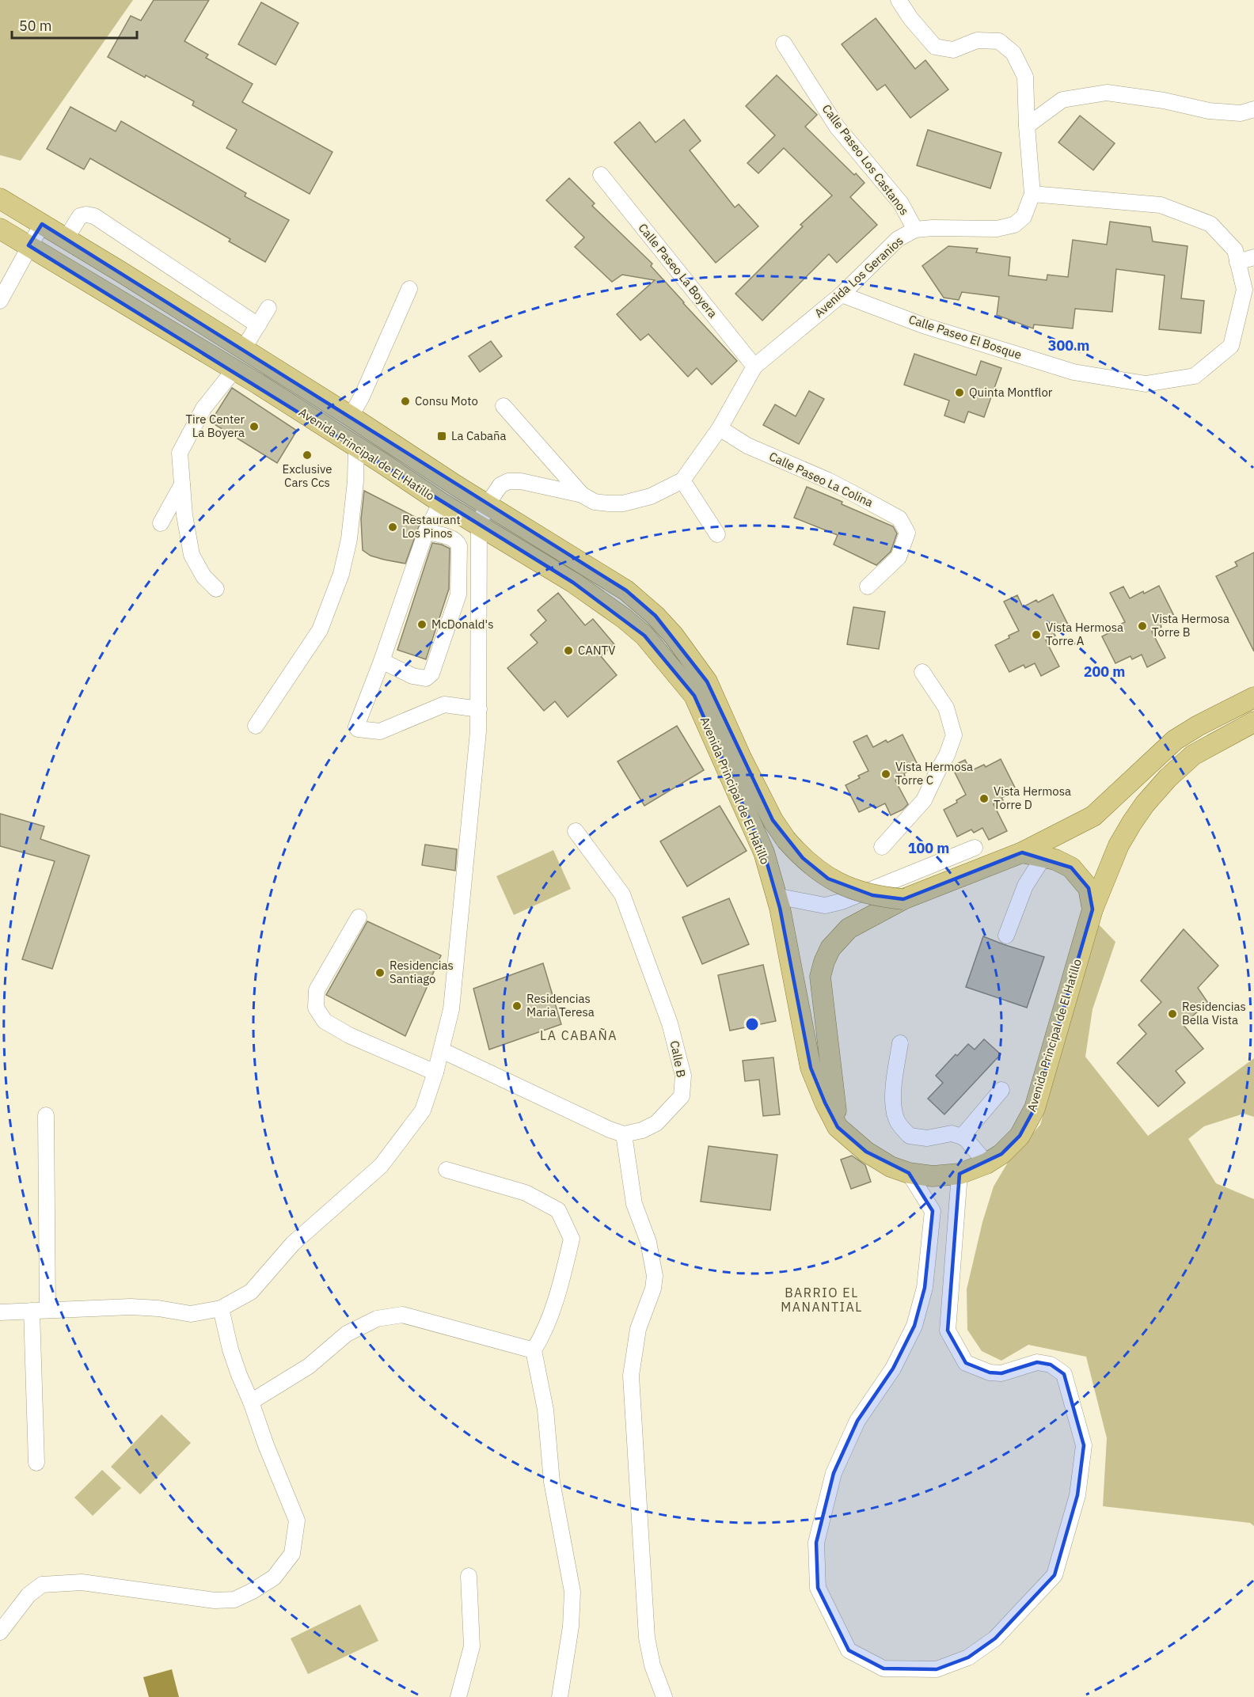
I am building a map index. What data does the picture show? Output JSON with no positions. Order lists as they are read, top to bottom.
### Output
{
  "streets": {
    "main road": ["Avenida Principal de El Hatillo"],
    "street": [
      "Calle Paseo Los Castanos",
      "Calle Paseo La Boyera",
      "Avenida Los Geranios",
      "Calle Paseo El Bosque",
      "Calle Paseo La Colina",
      "Calle B"
    ]
  },
  "crossings": [
    ["Calle Paseo Los Castanos", "Avenida Los Geranios"],
    ["Calle Paseo La Boyera", "Avenida Los Geranios"],
    ["Avenida Los Geranios", "Calle Paseo El Bosque"],
    ["Avenida Los Geranios", "Avenida Principal de El Hatillo"],
    ["Avenida Los Geranios", "Calle Paseo La Colina"]
  ],
  "districts": ["LA CABAÑA", "BARRIO EL MANANTIAL"],
  "places": {
    "other": [
      "Quinta Montflor",
      "Consu Moto",
      "Tire Center La Boyera",
      "Exclusive Cars Ccs",
      "Restaurant Los Pinos",
      "McDonald's",
      "Vista Hermosa Torre B",
      "Vista Hermosa Torre A",
      "CANTV",
      "Vista Hermosa Torre C",
      "Vista Hermosa Torre D",
      "Residencias Santiago",
      "Residencias Maria Teresa",
      "Residencias Bella Vista"
    ],
    "transit": ["La Cabaña"]
  },
  "scale_bar": "50 m",
  "rings": ["300 m", "200 m", "100 m"]
}
